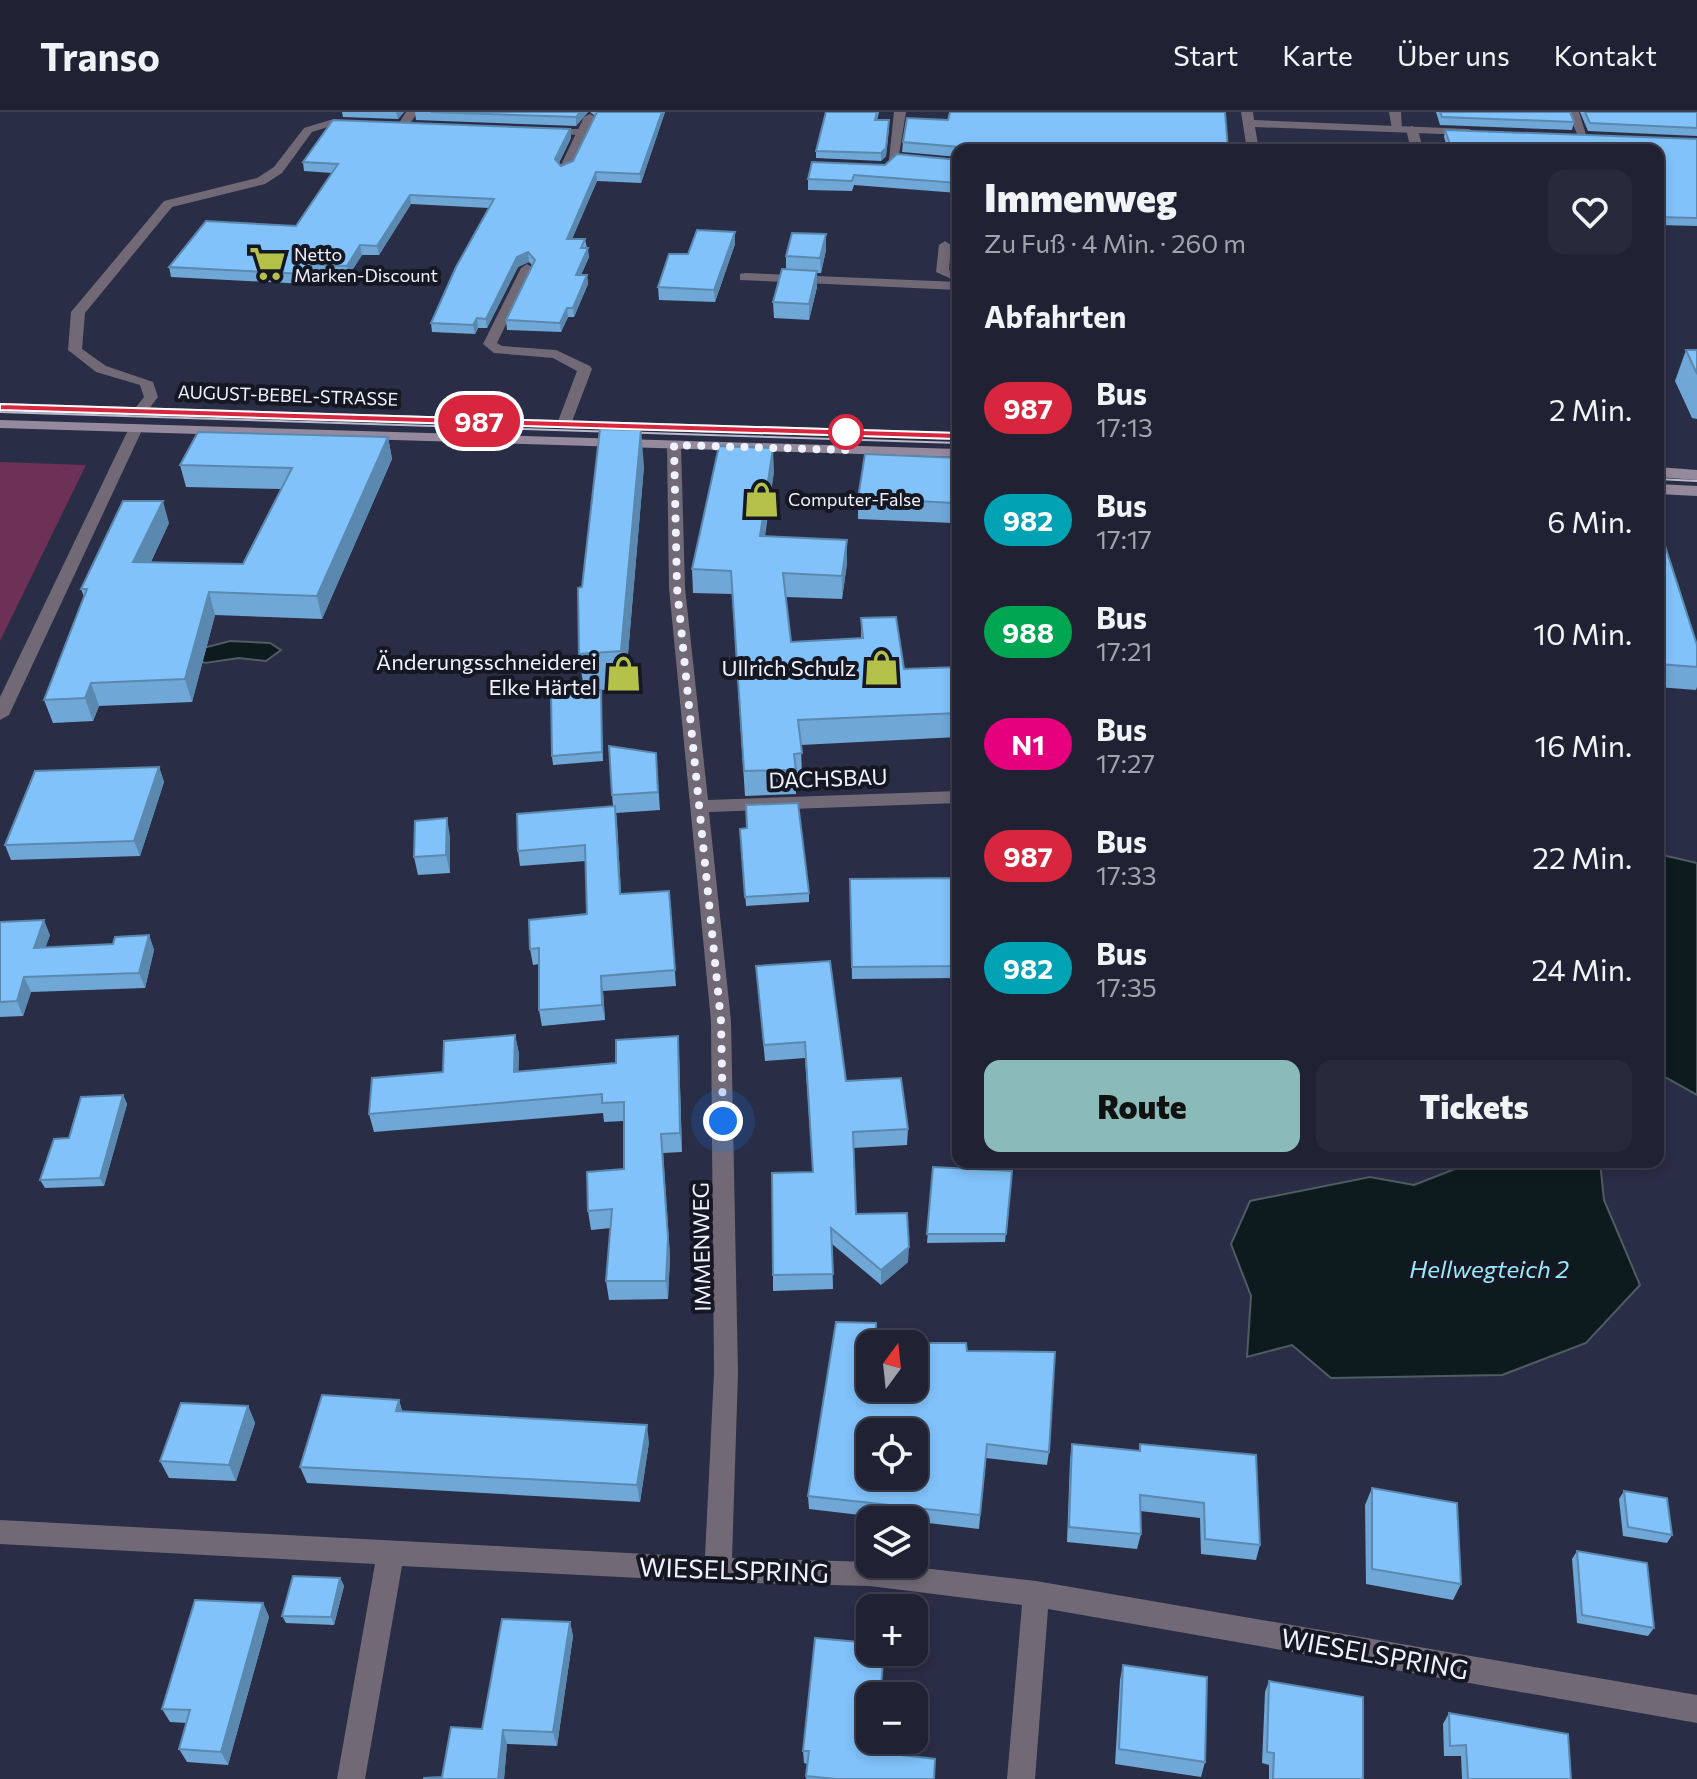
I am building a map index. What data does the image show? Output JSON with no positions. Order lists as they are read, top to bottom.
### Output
{
  "streets": {
    "street": [
      "AUGUST-BEBEL-STRASSE",
      "DACHSBAU",
      "IMMENWEG",
      "WIESELSPRING"
    ]
  },
  "crossings": [
    ["AUGUST-BEBEL-STRASSE", "IMMENWEG"],
    ["DACHSBAU", "IMMENWEG"],
    ["IMMENWEG", "WIESELSPRING"]
  ],
  "water": ["Hellwegteich 2"],
  "places": {
    "supermarket": ["Netto Marken-Discount"],
    "shop": ["Computer-False", "Ullrich Schulz", "Änderungsschneiderei Elke Härtel"]
  },
  "lines": ["bus line 987"],
  "north": "top",
  "page": {
    "header": "Transo",
    "nav": [
      "Start",
      "Karte",
      "Über uns",
      "Kontakt"
    ],
    "on_map": "987",
    "heading": [
      ["Immenweg", "Zu Fuß · 4 Min. · 260 m"],
      "Abfahrten"
    ],
    "list": [
      {
        "mark": "987",
        "name": "Bus",
        "note": "17:13",
        "value": "2 Min."
      },
      {
        "mark": "982",
        "name": "Bus",
        "note": "17:17",
        "value": "6 Min."
      },
      {
        "mark": "988",
        "name": "Bus",
        "note": "17:21",
        "value": "10 Min."
      },
      {
        "mark": "N1",
        "name": "Bus",
        "note": "17:27",
        "value": "16 Min."
      },
      {
        "mark": "987",
        "name": "Bus",
        "note": "17:33",
        "value": "22 Min."
      },
      {
        "mark": "982",
        "name": "Bus",
        "note": "17:35",
        "value": "24 Min."
      }
    ],
    "buttons": ["Route", "Tickets"],
    "map_buttons": ["+", "−"]
  }
}
